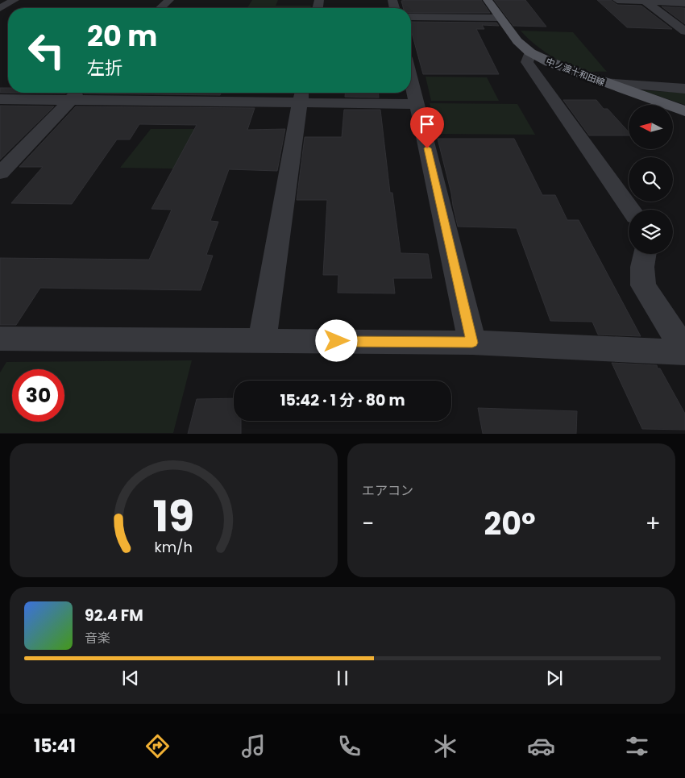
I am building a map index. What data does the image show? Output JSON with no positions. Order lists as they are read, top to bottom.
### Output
{
  "streets": {
    "main road": ["中ノ渡十和田線"]
  },
  "north": "left",
  "page": {
    "turn": ["20 m", "左折"],
    "limit": "30",
    "trip": "15:42 · 1 分 · 80 m",
    "tile": "エアコン",
    "heat": ["−", "20°", "+"],
    "song": ["92.4 FM", "音楽"],
    "tabs": "15:41",
    "gauge": ["19", "km/h"]
  }
}
